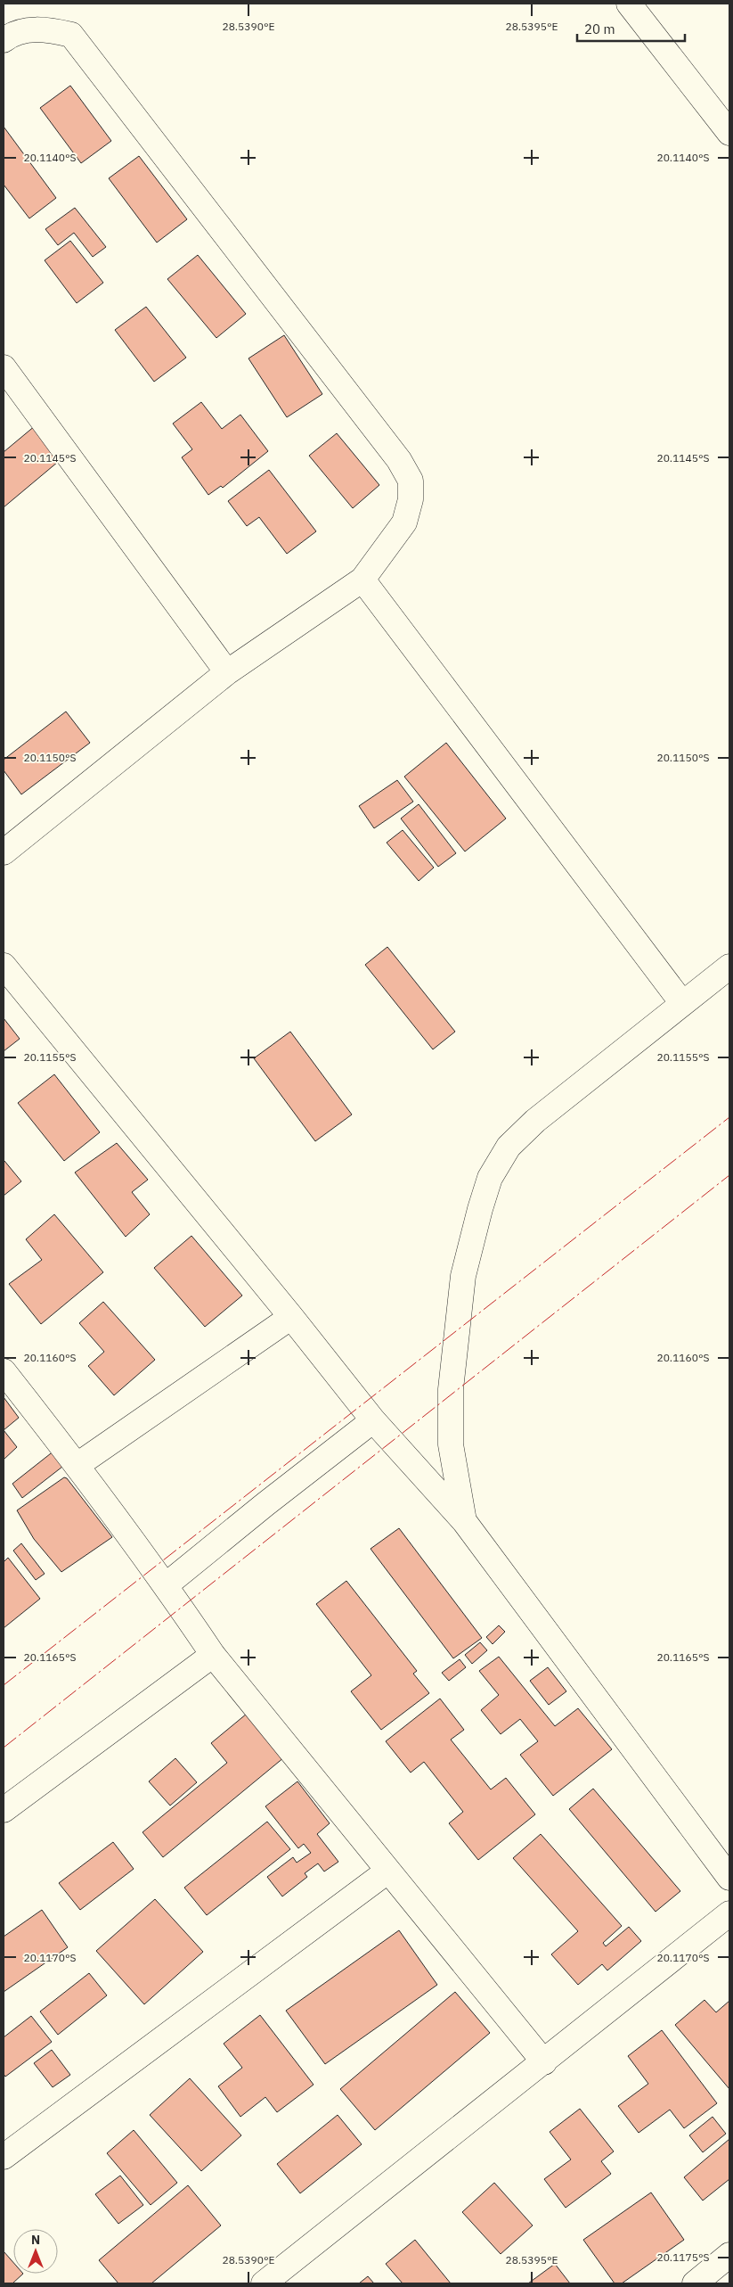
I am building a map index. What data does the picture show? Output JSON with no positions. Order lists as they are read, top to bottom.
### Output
{
  "scale_bar": "20 m",
  "north": "top",
  "coordinates": [
    "28.5390°E",
    "28.5395°E",
    "20.1140°S",
    "20.1145°S",
    "20.1150°S",
    "20.1155°S",
    "20.1160°S",
    "20.1165°S",
    "20.1170°S",
    "20.1175°S"
  ]
}
